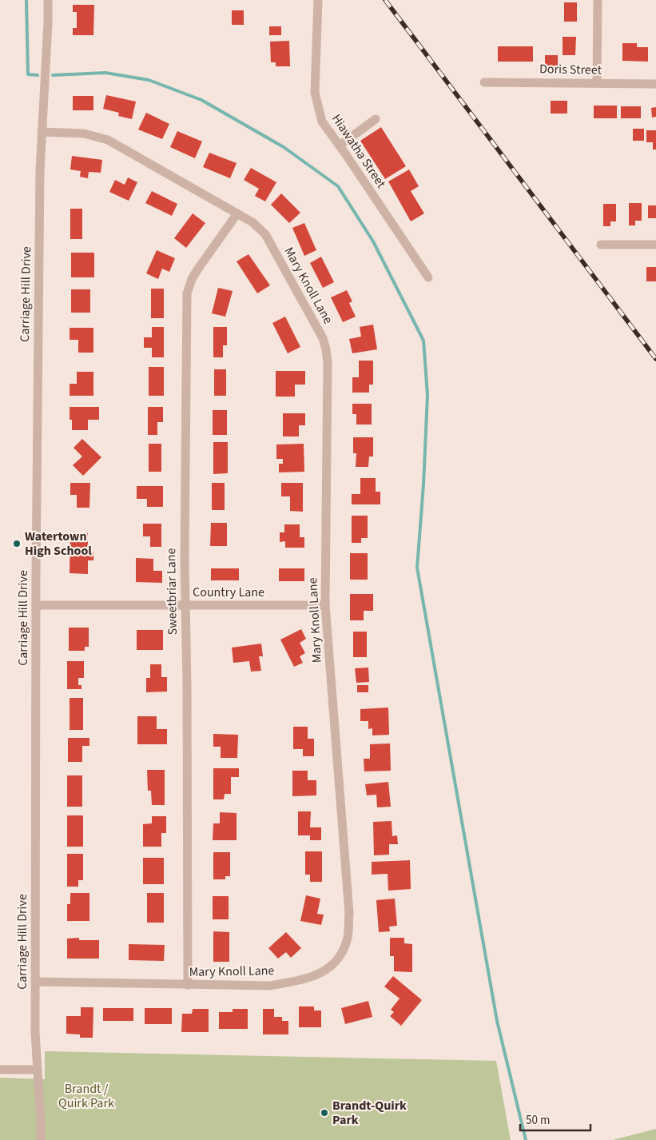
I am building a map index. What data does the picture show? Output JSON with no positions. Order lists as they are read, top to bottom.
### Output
{
  "streets": {
    "street": [
      "Doris Street",
      "Hiawatha Street",
      "Mary Knoll Lane",
      "Carriage Hill Drive",
      "Sweetbriar Lane",
      "Country Lane"
    ]
  },
  "crossings": [
    ["Mary Knoll Lane", "Carriage Hill Drive"],
    ["Mary Knoll Lane", "Sweetbriar Lane"],
    ["Mary Knoll Lane", "Country Lane"],
    ["Carriage Hill Drive", "Country Lane"],
    ["Sweetbriar Lane", "Country Lane"]
  ],
  "parks": ["Brandt / Quirk Park"],
  "places": ["Watertown High School", "Brandt-Quirk Park"],
  "scale_bar": "50 m"
}
